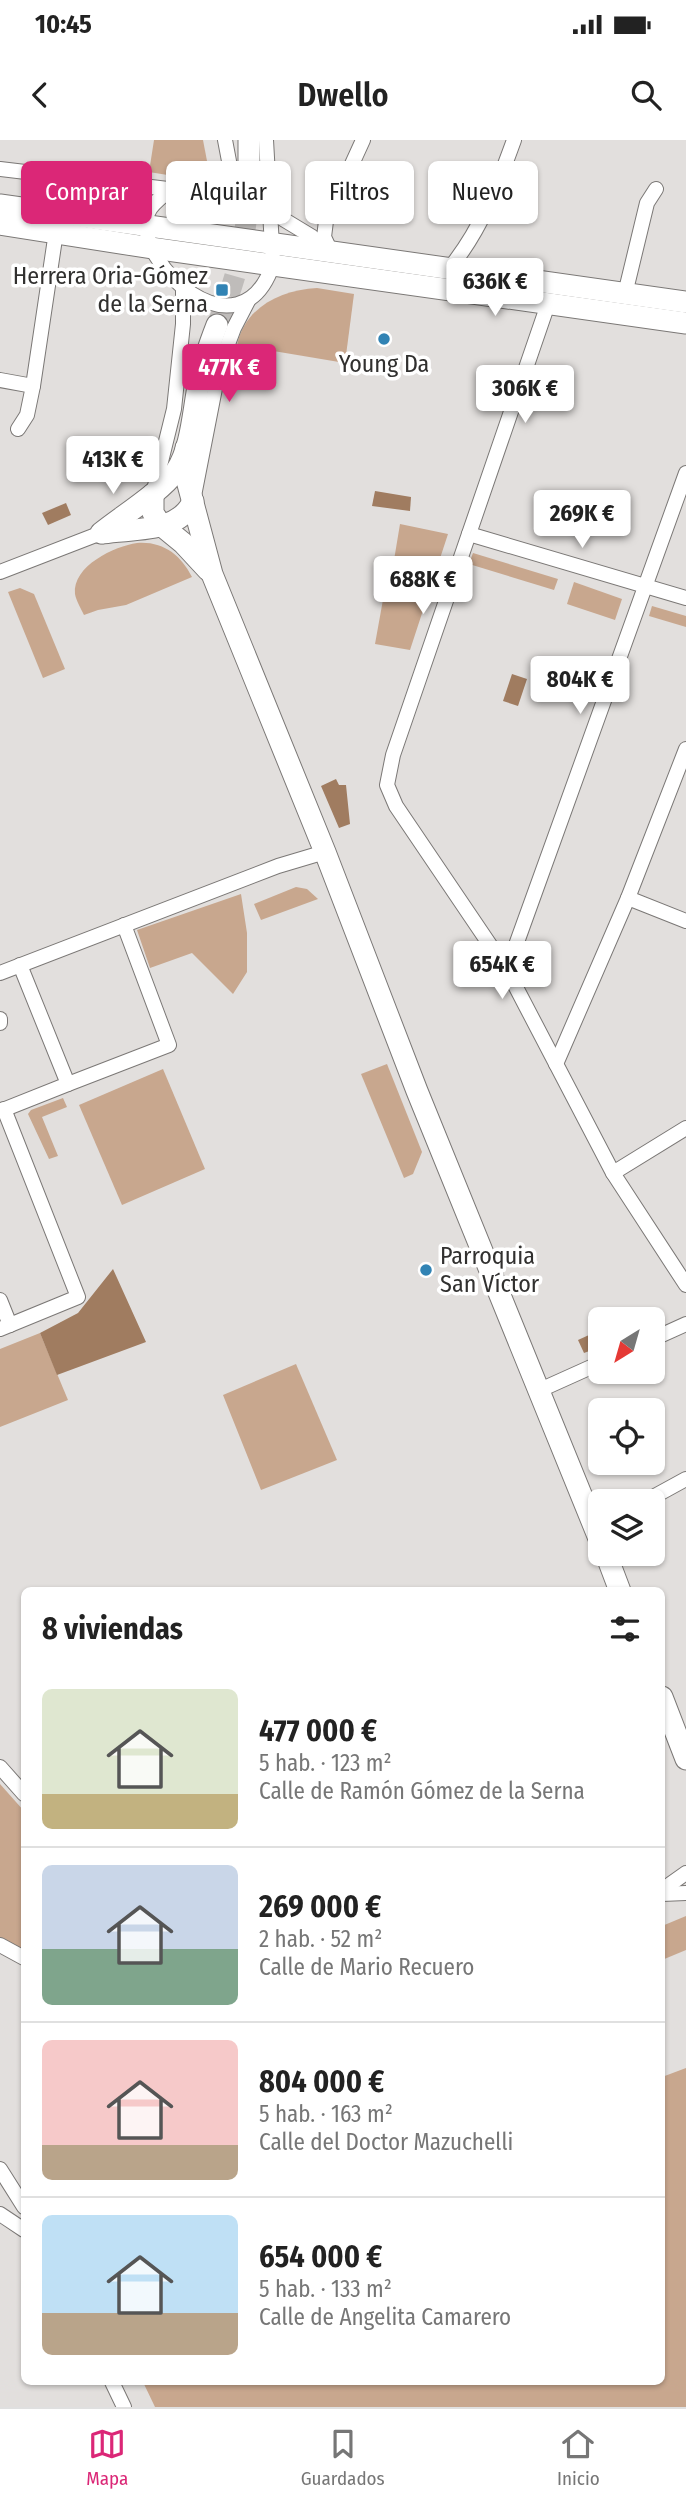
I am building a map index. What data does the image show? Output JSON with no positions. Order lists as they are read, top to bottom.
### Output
{
  "places": {
    "transit": ["Herrera Oria-Gómez de la Serna"],
    "other": ["Young Da", "Parroquia San Víctor"]
  },
  "north": "bottom left",
  "page": {
    "status": "10:45",
    "header": "Dwello",
    "chip": [
      "Comprar",
      "Alquilar",
      "Filtros",
      "Nuevo"
    ],
    "price": [
      "636K €",
      "477K €",
      "306K €",
      "413K €",
      "269K €",
      "688K €",
      "804K €",
      "654K €"
    ],
    "heading": "8 viviendas",
    "list": [
      {
        "name": "477 000 €",
        "note": "5 hab. · 123 m² · Calle de Ramón Gómez de la Serna"
      },
      {
        "name": "269 000 €",
        "note": "2 hab. · 52 m² · Calle de Mario Recuero"
      },
      {
        "name": "804 000 €",
        "note": "5 hab. · 163 m² · Calle del Doctor Mazuchelli"
      },
      {
        "name": "654 000 €",
        "note": "5 hab. · 133 m² · Calle de Angelita Camarero"
      }
    ],
    "tabs": ["Mapa", "Guardados", "Inicio"]
  }
}
